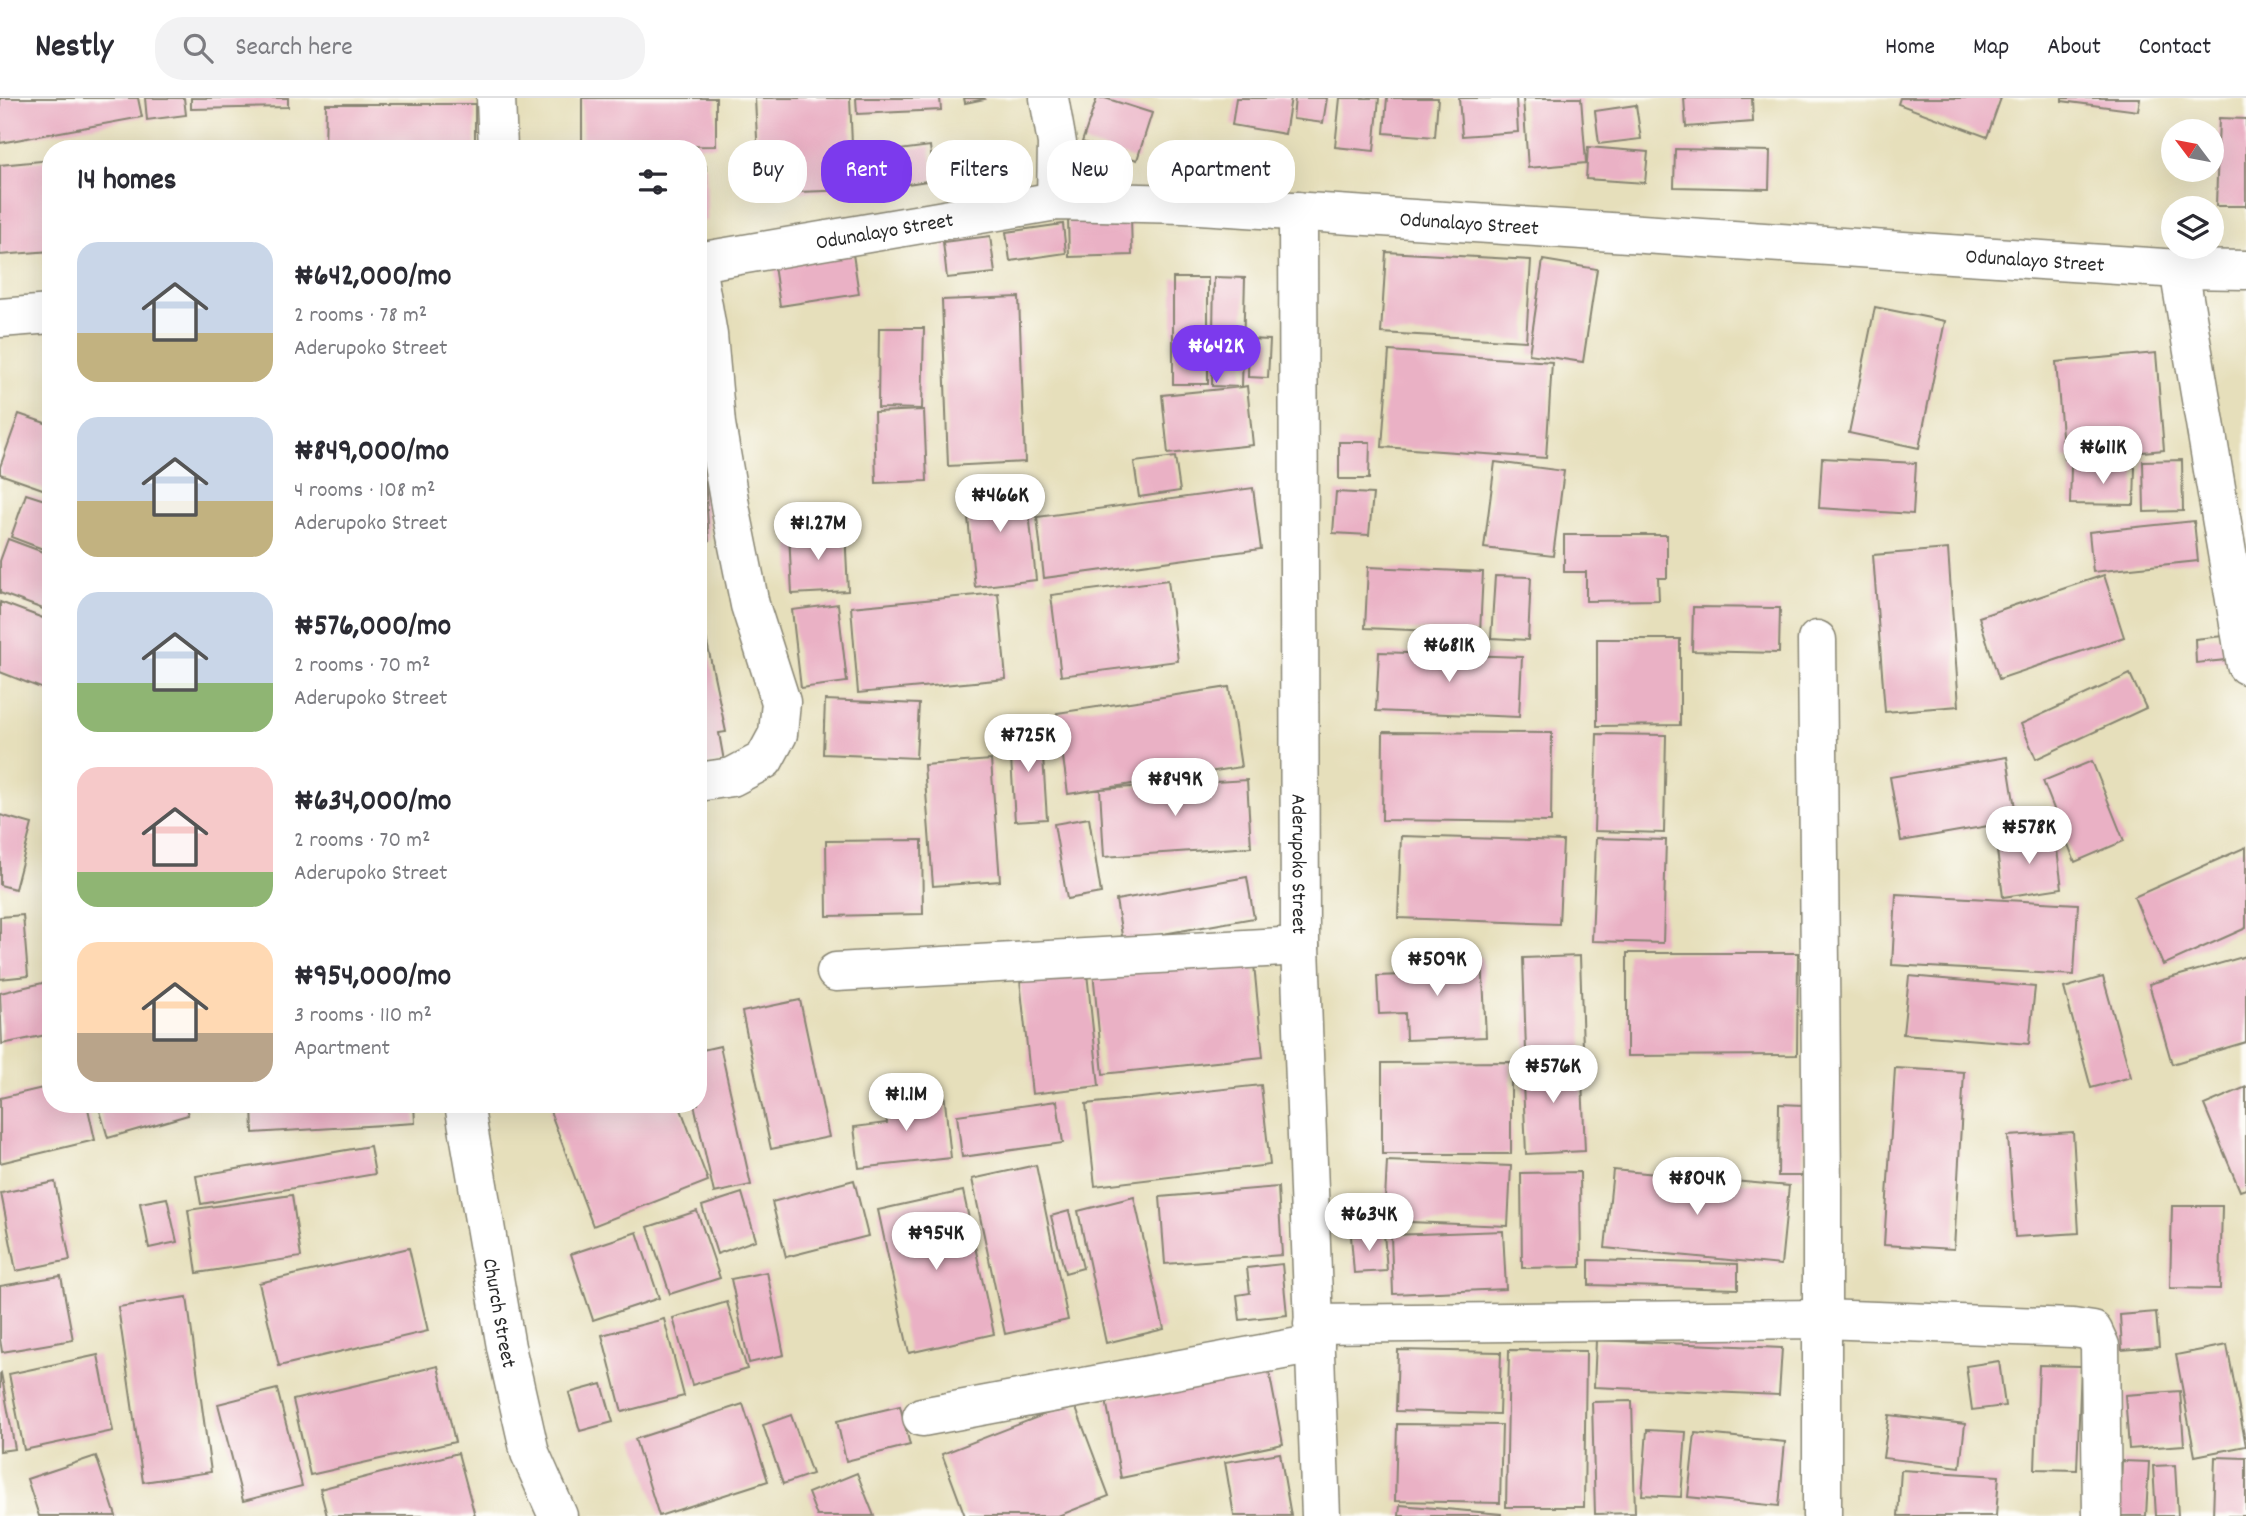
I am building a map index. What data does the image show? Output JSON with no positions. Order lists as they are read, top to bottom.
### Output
{
  "streets": {
    "street": ["Odunalayo Street", "Aderupoko Street", "Church Street"]
  },
  "crossings": [
    ["Odunalayo Street", "Aderupoko Street"]
  ],
  "north": "top left",
  "page": {
    "header": "Nestly",
    "search": "Search here",
    "nav": [
      "Home",
      "Map",
      "About",
      "Contact"
    ],
    "chip": [
      "Buy",
      "Rent",
      "Filters",
      "New",
      "Apartment"
    ],
    "heading": "14 homes",
    "list": [
      {
        "name": "₦642,000/mo",
        "note": "2 rooms · 78 m² · Aderupoko Street"
      },
      {
        "name": "₦849,000/mo",
        "note": "4 rooms · 108 m² · Aderupoko Street"
      },
      {
        "name": "₦576,000/mo",
        "note": "2 rooms · 70 m² · Aderupoko Street"
      },
      {
        "name": "₦634,000/mo",
        "note": "2 rooms · 70 m² · Aderupoko Street"
      },
      {
        "name": "₦954,000/mo",
        "note": "3 rooms · 110 m² · Apartment"
      }
    ],
    "price": [
      "₦642K",
      "₦611K",
      "₦466K",
      "₦1.27M",
      "₦681K",
      "₦725K",
      "₦849K",
      "₦578K",
      "₦509K",
      "₦576K",
      "₦1.1M",
      "₦804K",
      "₦634K",
      "₦954K"
    ]
  }
}
